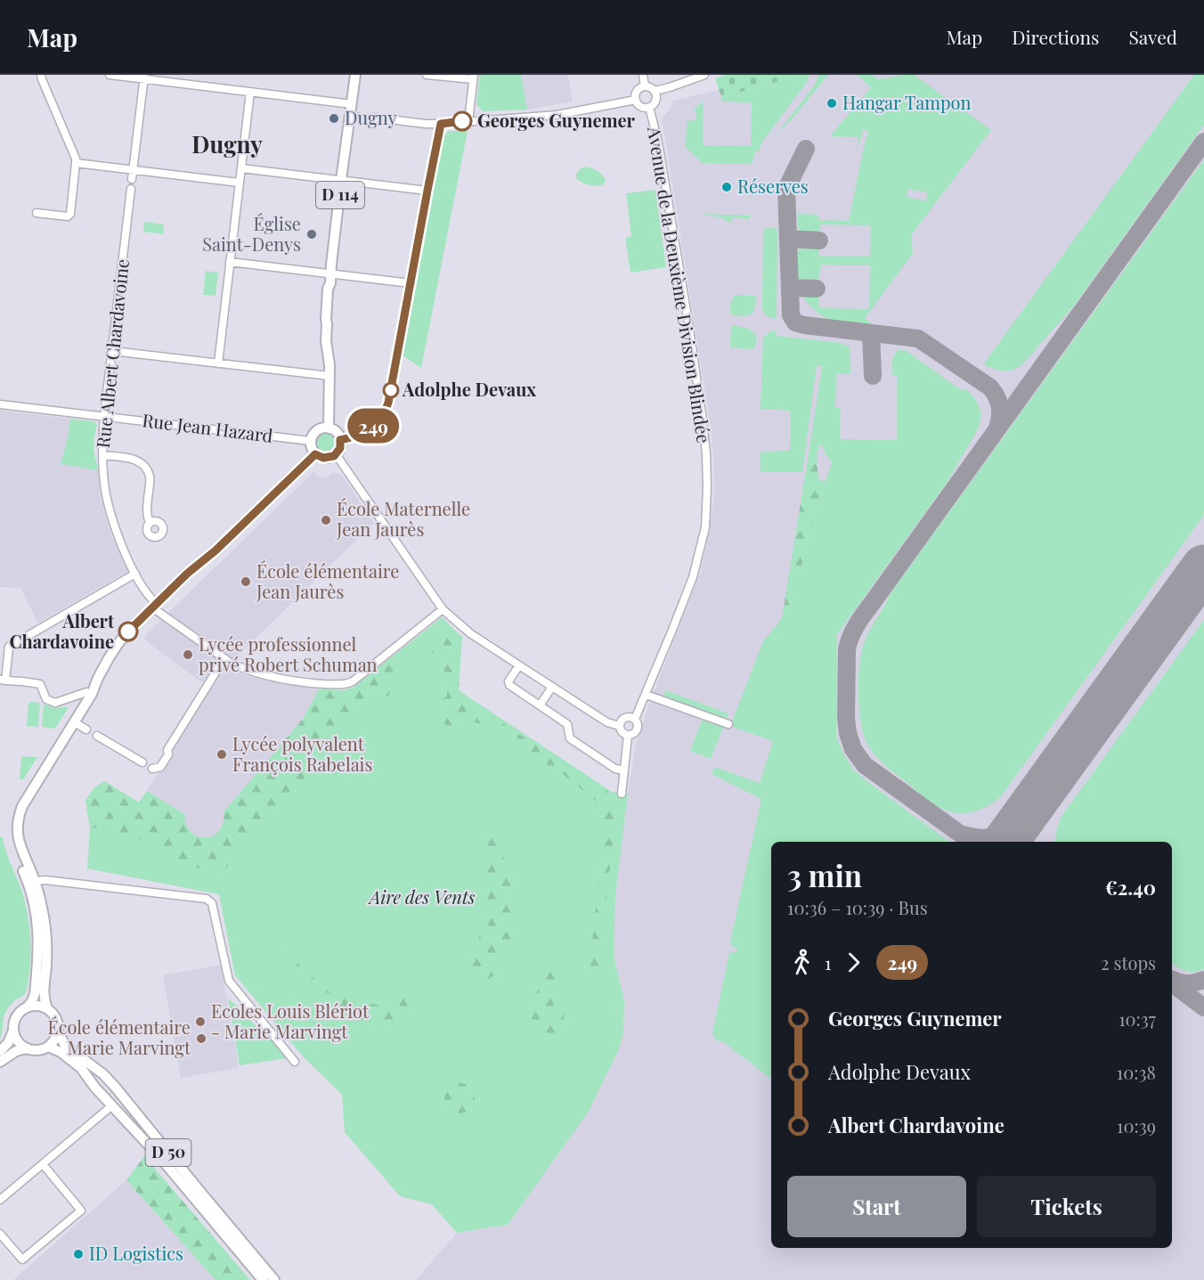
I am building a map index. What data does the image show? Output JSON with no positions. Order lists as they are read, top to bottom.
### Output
{
  "streets": {
    "main road": ["D 114", "D 50"],
    "street": ["Avenue de la Deuxième Division Blindée", "Rue Albert Chardavoine", "Rue Jean Hazard"]
  },
  "crossings": [
    ["D 114", "Rue Jean Hazard"],
    ["Rue Albert Chardavoine", "Rue Jean Hazard"]
  ],
  "districts": ["Dugny"],
  "parks": ["Aire des Vents"],
  "places": [
    "Hangar Tampon",
    "Dugny",
    "Georges Guynemer",
    "Réserves",
    "Église Saint-Denys",
    "Adolphe Devaux",
    "École Maternelle Jean Jaurès",
    "École élémentaire Jean Jaurès",
    "Albert Chardavoine",
    "Lycée professionnel privé Robert Schuman",
    "Lycée polyvalent François Rabelais",
    "Ecoles Louis Blériot - Marie Marvingt",
    "École élémentaire Marie Marvingt",
    "ID Logistics"
  ],
  "lines": ["bus line 249"],
  "page": {
    "header": "Map",
    "nav": ["Map", "Directions", "Saved"],
    "on_map": "249",
    "heading": ["3 min", "10:36 – 10:39 · Bus", "€2.40"],
    "legs": ["1", "249", "2 stops"],
    "list": [
      {
        "name": "Georges Guynemer",
        "value": "10:37"
      },
      {
        "name": "Adolphe Devaux",
        "value": "10:38"
      },
      {
        "name": "Albert Chardavoine",
        "value": "10:39"
      }
    ],
    "buttons": ["Start", "Tickets"]
  }
}
